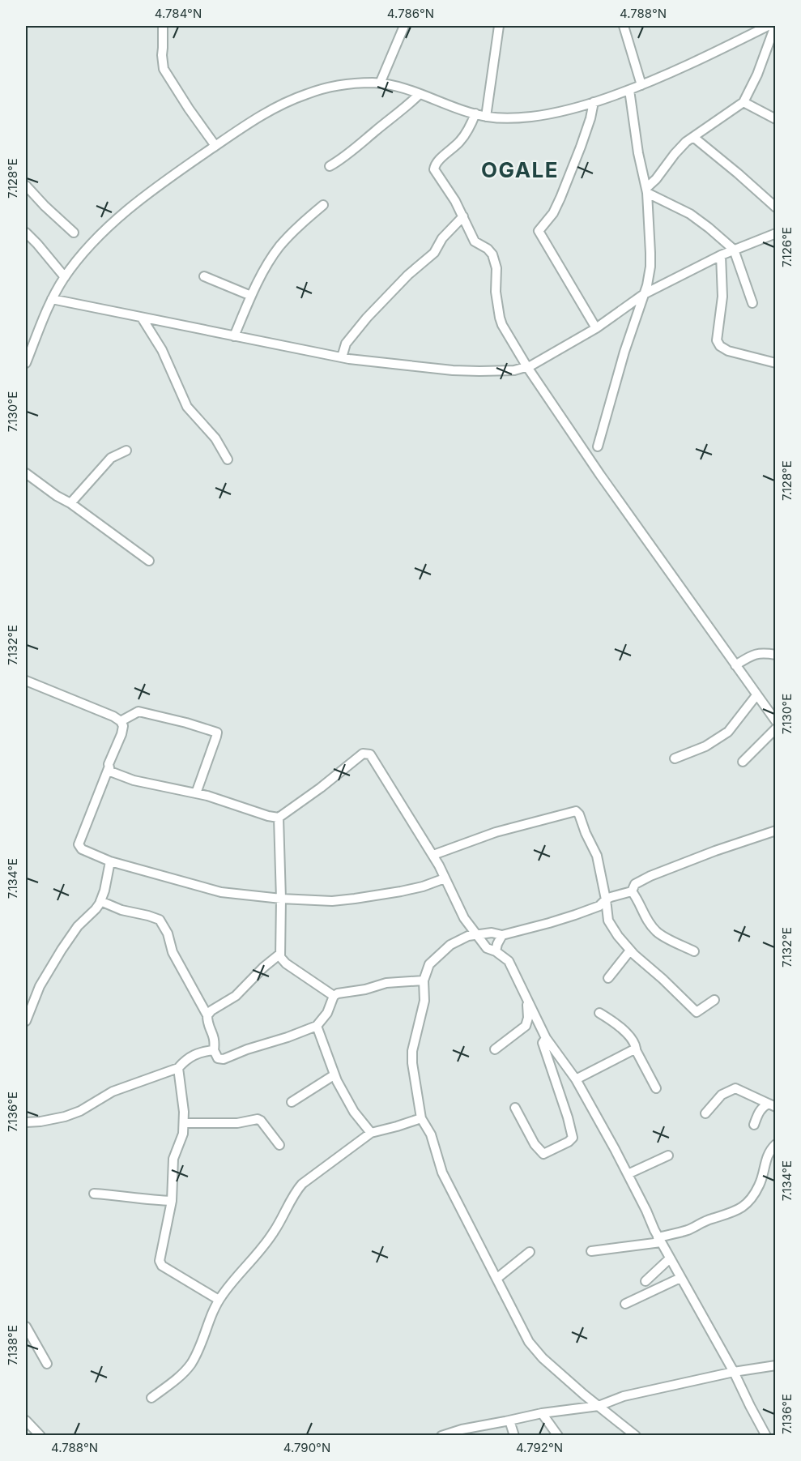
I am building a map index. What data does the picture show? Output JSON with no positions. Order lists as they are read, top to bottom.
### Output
{
  "districts": ["OGALE"],
  "coordinates": [
    "4.784°N",
    "4.786°N",
    "4.788°N",
    "7.128°E",
    "7.126°E",
    "7.130°E",
    "7.132°E",
    "7.134°E",
    "7.136°E",
    "7.138°E",
    "4.790°N",
    "4.792°N"
  ]
}
